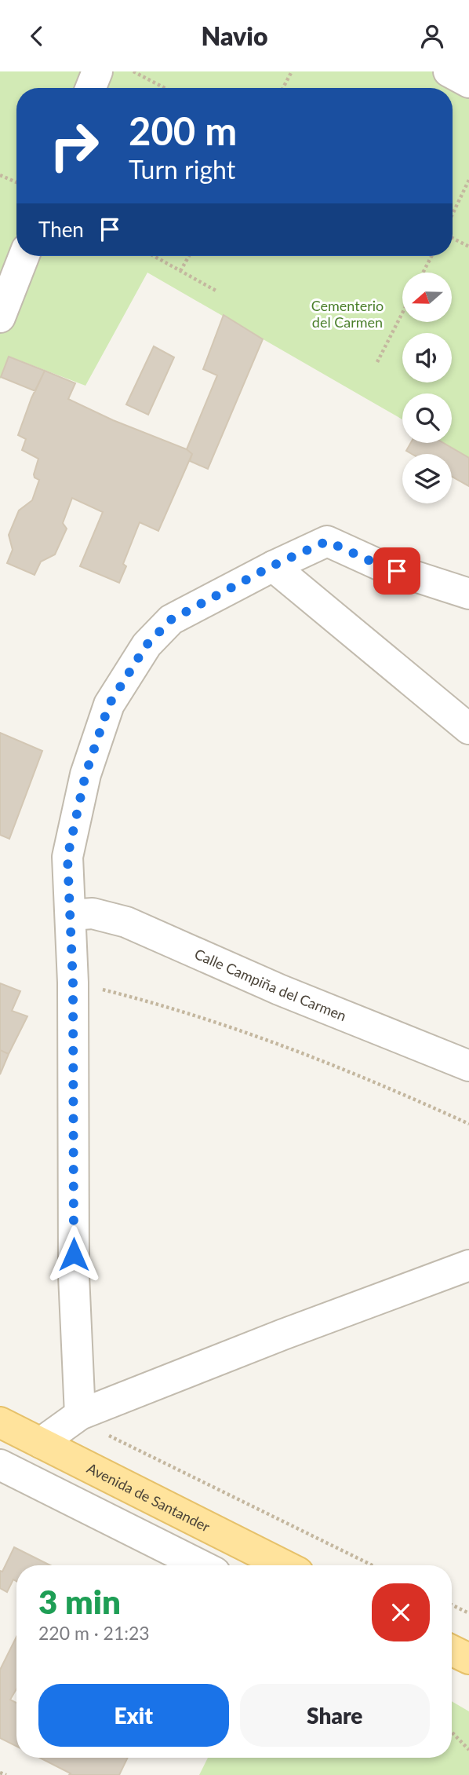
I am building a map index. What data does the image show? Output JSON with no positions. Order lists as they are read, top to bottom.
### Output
{
  "streets": {
    "main road": ["Avenida de Santander"],
    "street": ["Calle Campiña del Carmen"]
  },
  "parks": ["Cementerio del Carmen"],
  "north": "left",
  "page": {
    "header": "Navio",
    "turn": ["200 m", "Turn right"],
    "then": "Then",
    "heading": ["3 min", "220 m · 21:23"],
    "buttons": ["Exit", "Share"]
  }
}
